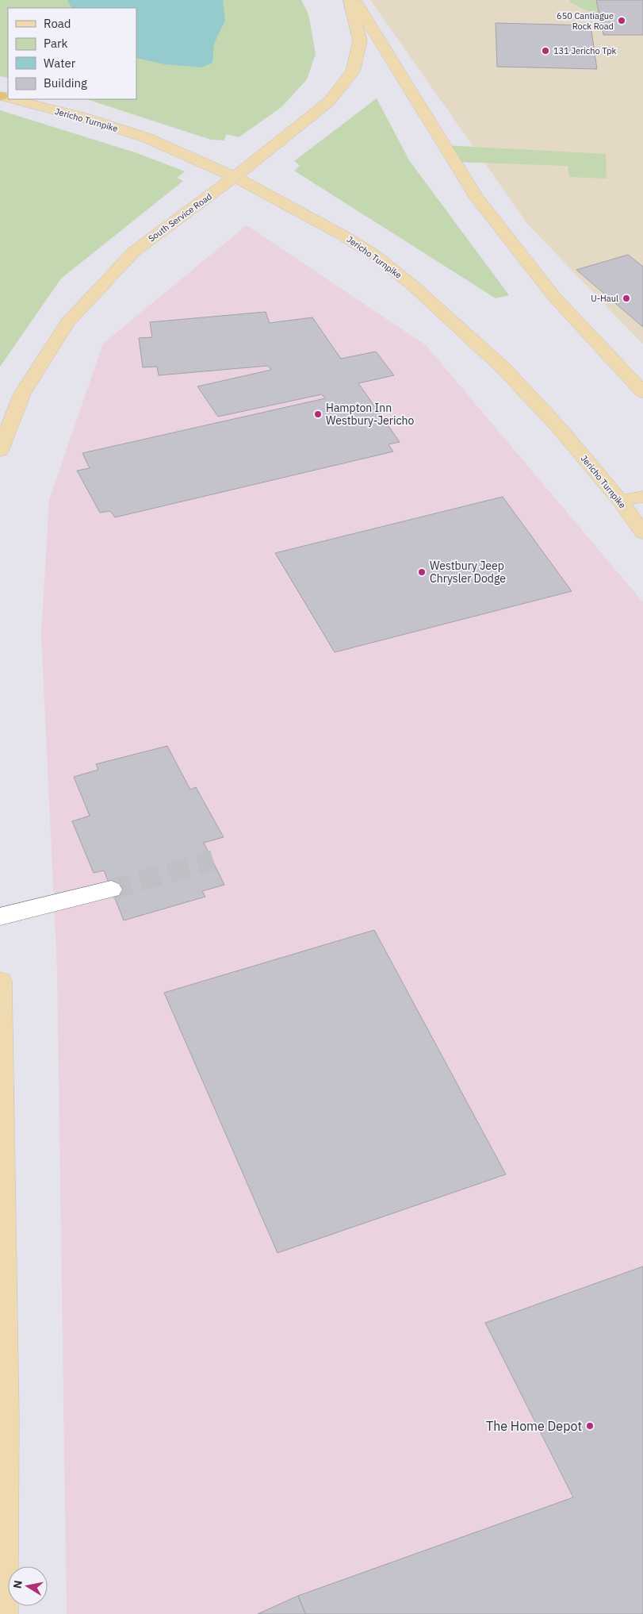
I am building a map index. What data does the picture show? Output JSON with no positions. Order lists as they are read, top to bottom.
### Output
{
  "streets": {
    "main road": ["Jericho Turnpike", "South Service Road"]
  },
  "crossings": [
    ["Jericho Turnpike", "South Service Road"]
  ],
  "places": [
    "650 Cantiague Rock Road",
    "131 Jericho Tpk",
    "U-Haul",
    "Hampton Inn Westbury-Jericho",
    "Westbury Jeep Chrysler Dodge",
    "The Home Depot"
  ],
  "legend": [
    "Road",
    "Park",
    "Water",
    "Building"
  ],
  "north": "left"
}
